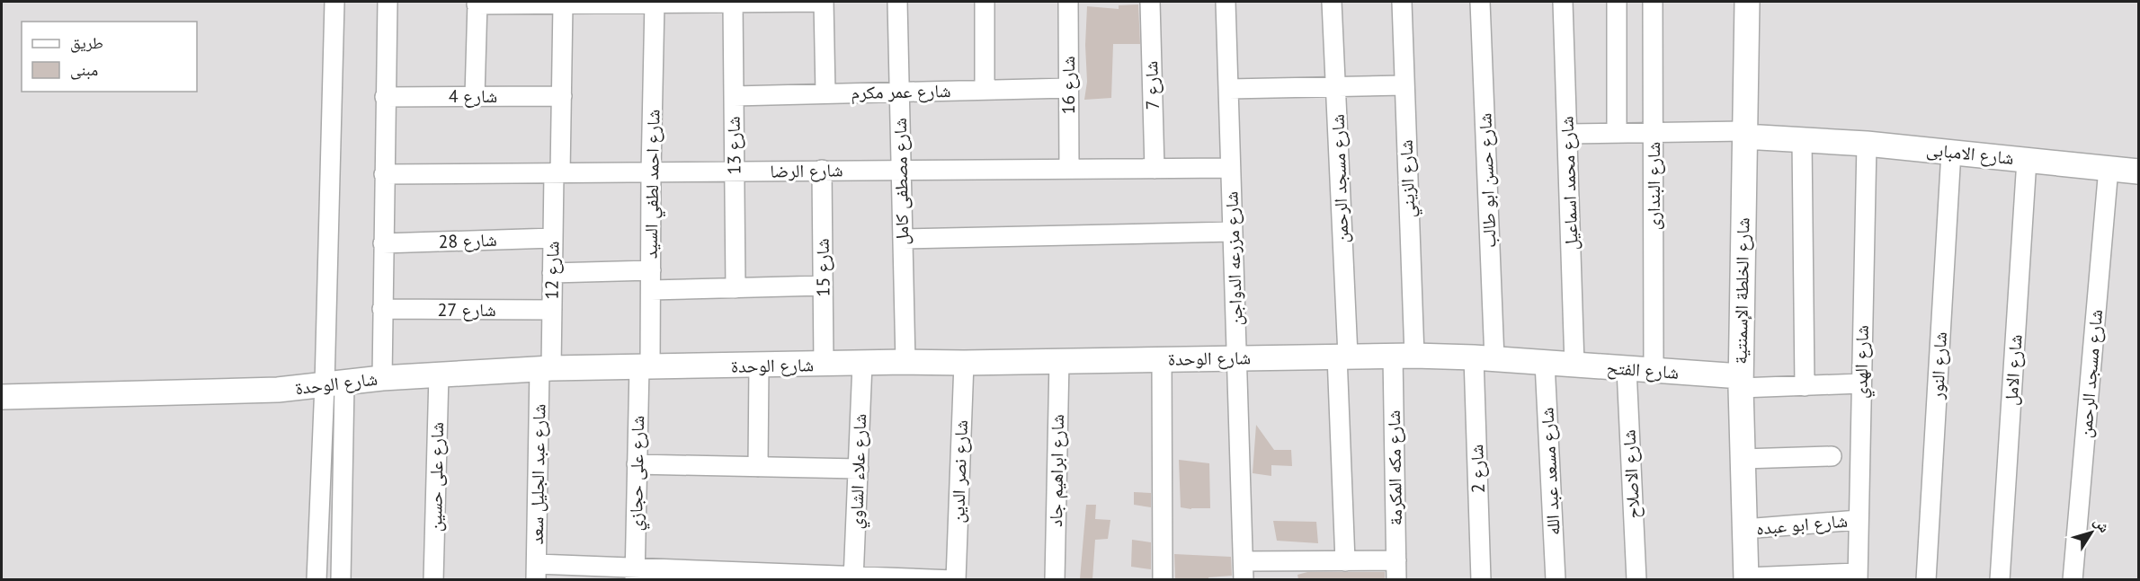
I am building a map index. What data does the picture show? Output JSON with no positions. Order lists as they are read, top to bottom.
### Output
{
  "streets": {
    "street": [
      "شارع 16",
      "شارع 7",
      "شارع عمر مكرم",
      "شارع 4",
      "شارع 13",
      "شارع الامبابى",
      "شارع الرضا",
      "شارع مسجد الرحمن",
      "شارع الزيني",
      "شارع حسن ابو طالب",
      "شارع مصطفى كامل",
      "شارع محمد اسماعيل",
      "شارع احمد لطفي السيد",
      "شارع البندارى",
      "شارع 28",
      "شارع مزرعه الدواجن",
      "شارع 15",
      "شارع 12",
      "شارع الخلطة الإسمنتية",
      "شارع 27",
      "شارع الوحدة",
      "شارع الهدي",
      "شارع النور",
      "شارع الفتح",
      "شارع الامل",
      "شارع مكه المكرمة",
      "شارع 2",
      "شارع ابراهيم جاد",
      "شارع علاء الشاوي",
      "شارع نصر الدين",
      "شارع مسعد عبد الله",
      "شارع على حجازي",
      "شارع عبد الجليل سعد",
      "شارع الاصلاح",
      "شارع على حسين",
      "شارع ابو عبده"
    ]
  },
  "crossings": [
    ["شارع 16", "شارع عمر مكرم"],
    ["شارع 16", "شارع الرضا"],
    ["شارع 7", "شارع الرضا"],
    ["شارع عمر مكرم", "شارع 13"],
    ["شارع عمر مكرم", "شارع مصطفى كامل"],
    ["شارع 4", "شارع 12"],
    ["شارع 13", "شارع الرضا"],
    ["شارع الامبابى", "شارع مسجد الرحمن"],
    ["شارع الامبابى", "شارع الخلطة الإسمنتية"],
    ["شارع الامبابى", "شارع الهدي"],
    ["شارع الامبابى", "شارع النور"],
    ["شارع الامبابى", "شارع الامل"],
    ["شارع الرضا", "شارع مصطفى كامل"],
    ["شارع الرضا", "شارع احمد لطفي السيد"],
    ["شارع الرضا", "شارع مزرعه الدواجن"],
    ["شارع الرضا", "شارع 15"],
    ["شارع الرضا", "شارع 12"],
    ["شارع مسجد الرحمن", "شارع الوحدة"],
    ["شارع الزيني", "شارع الوحدة"],
    ["شارع الزيني", "شارع مكه المكرمة"],
    ["شارع حسن ابو طالب", "شارع الوحدة"],
    ["شارع حسن ابو طالب", "شارع 2"],
    ["شارع مصطفى كامل", "شارع الوحدة"],
    ["شارع محمد اسماعيل", "شارع الفتح"],
    ["شارع احمد لطفي السيد", "شارع الوحدة"],
    ["شارع احمد لطفي السيد", "شارع على حجازي"],
    ["شارع البندارى", "شارع الفتح"],
    ["شارع 28", "شارع 12"],
    ["شارع مزرعه الدواجن", "شارع الوحدة"],
    ["شارع 15", "شارع الوحدة"],
    ["شارع 12", "شارع 27"],
    ["شارع 12", "شارع الوحدة"],
    ["شارع 12", "شارع عبد الجليل سعد"],
    ["شارع الخلطة الإسمنتية", "شارع الفتح"],
    ["شارع الخلطة الإسمنتية", "شارع ابو عبده"],
    ["شارع الوحدة", "شارع الفتح"],
    ["شارع الوحدة", "شارع مكه المكرمة"],
    ["شارع الوحدة", "شارع 2"],
    ["شارع الوحدة", "شارع ابراهيم جاد"],
    ["شارع الوحدة", "شارع علاء الشاوي"],
    ["شارع الوحدة", "شارع نصر الدين"],
    ["شارع الوحدة", "شارع مسعد عبد الله"],
    ["شارع الوحدة", "شارع على حجازي"],
    ["شارع الوحدة", "شارع عبد الجليل سعد"],
    ["شارع الوحدة", "شارع على حسين"],
    ["شارع الهدي", "شارع ابو عبده"],
    ["شارع الفتح", "شارع مسعد عبد الله"],
    ["شارع الفتح", "شارع الاصلاح"]
  ],
  "legend": ["طريق", "مبنى"],
  "north": "top right"
}
